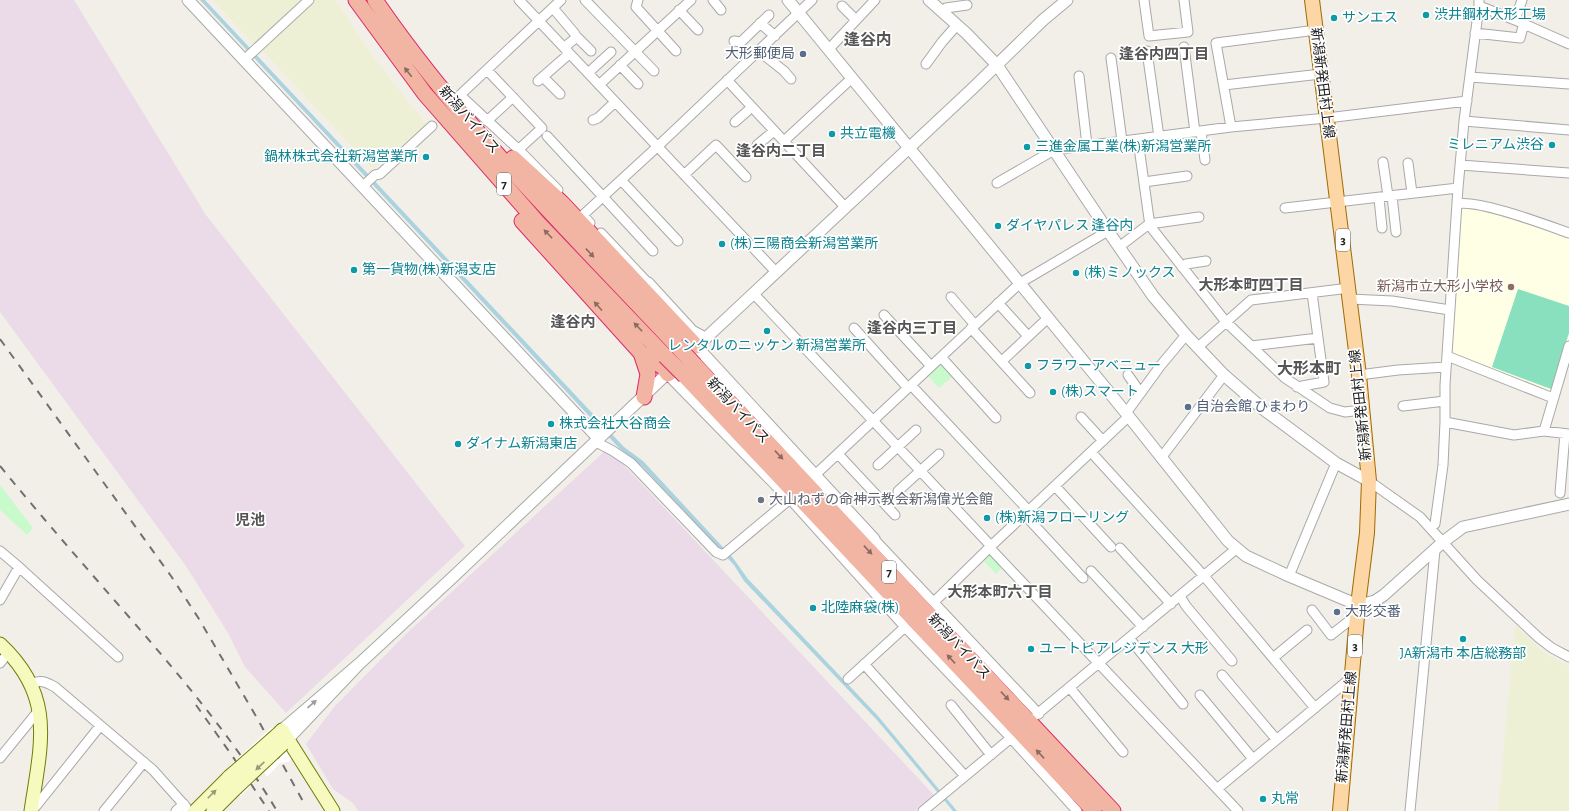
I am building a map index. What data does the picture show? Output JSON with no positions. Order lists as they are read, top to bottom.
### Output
{
  "streets": {
    "highway": ["新潟バイパス", "7"],
    "main road": ["新潟新発田村上線", "3"]
  },
  "districts": [
    "逢谷内",
    "逢谷内四丁目",
    "逢谷内二丁目",
    "大形本町四丁目",
    "逢谷内",
    "逢谷内三丁目",
    "大形本町",
    "児池",
    "大形本町六丁目"
  ],
  "places": [
    "渋井鋼材大形工場",
    "サンエス",
    "大形郵便局",
    "共立電機",
    "ミレニアム渋谷",
    "三進金属工業(株)新潟営業所",
    "鍋林株式会社新潟営業所",
    "ダイヤパレス 逢谷内",
    "(株)三陽商会新潟営業所",
    "第一貨物(株)新潟支店",
    "(株)ミノックス",
    "新潟市立大形小学校",
    "レンタルのニッケン 新潟営業所",
    "フラワーアベニュー",
    "(株)スマート",
    "自治会館 ひまわり",
    "株式会社大谷商会",
    "ダイナム新潟東店",
    "大山ねずの命神示教会新潟偉光会館",
    "(株)新潟フローリング",
    "北陸麻袋(株)",
    "大形交番",
    "JA新潟市 本店総務部",
    "ユートピアレジデンス 大形",
    "丸常"
  ]
}
